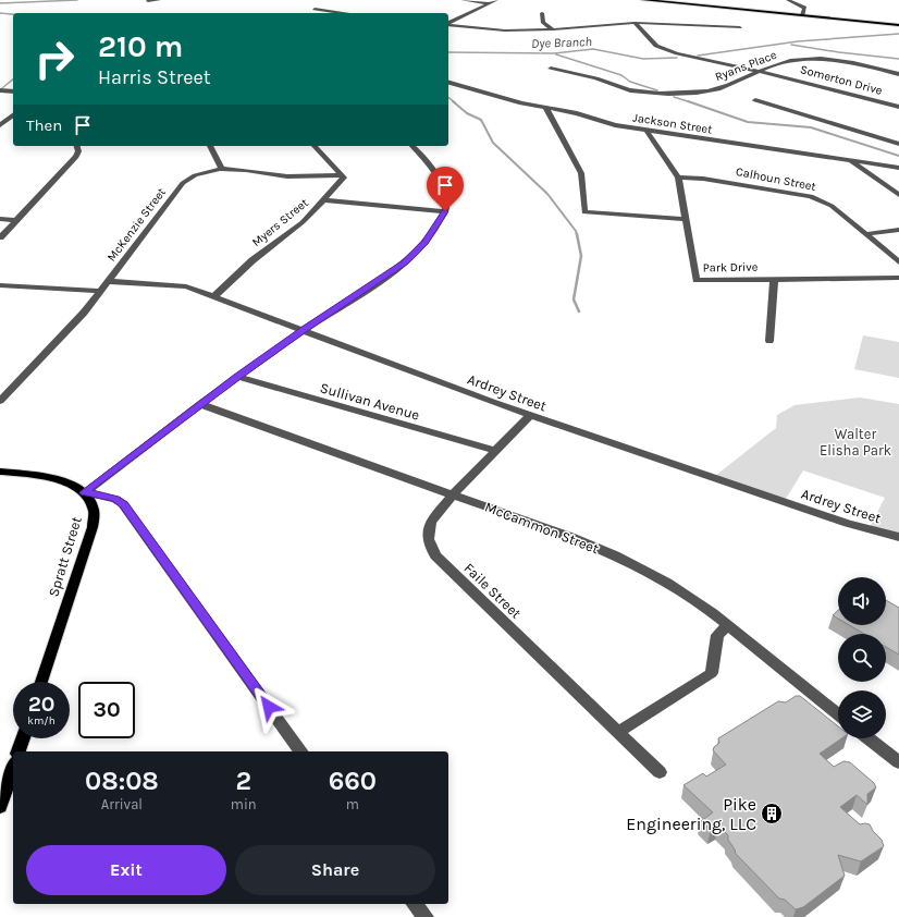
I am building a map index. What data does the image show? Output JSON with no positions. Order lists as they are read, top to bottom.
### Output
{
  "streets": {
    "main road": ["Spratt Street"],
    "street": [
      "Ryans Place",
      "Somerton Drive",
      "Jackson Street",
      "Calhoun Street",
      "Myers Street",
      "McKenzie Street",
      "Park Drive",
      "Ardrey Street",
      "Sullivan Avenue",
      "McCammon Street",
      "Faile Street"
    ]
  },
  "crossings": [
    ["Ryans Place", "Somerton Drive"],
    ["Jackson Street", "Park Drive"],
    ["Calhoun Street", "Park Drive"],
    ["Myers Street", "McKenzie Street"],
    ["Myers Street", "Ardrey Street"],
    ["McKenzie Street", "Ardrey Street"],
    ["Ardrey Street", "Faile Street"],
    ["Sullivan Avenue", "Faile Street"],
    ["McCammon Street", "Faile Street"]
  ],
  "water": ["Dye Branch"],
  "parks": ["Walter Elisha Park"],
  "places": {
    "building": ["Pike Engineering, LLC"]
  },
  "page": {
    "turn": ["210 m", "Harris Street"],
    "then": "Then",
    "speed": "20 km/h",
    "limit": "30",
    "eta": [
      "08:08",
      "Arrival",
      "2",
      "min",
      "660",
      "m"
    ],
    "buttons": ["Exit", "Share"]
  }
}
